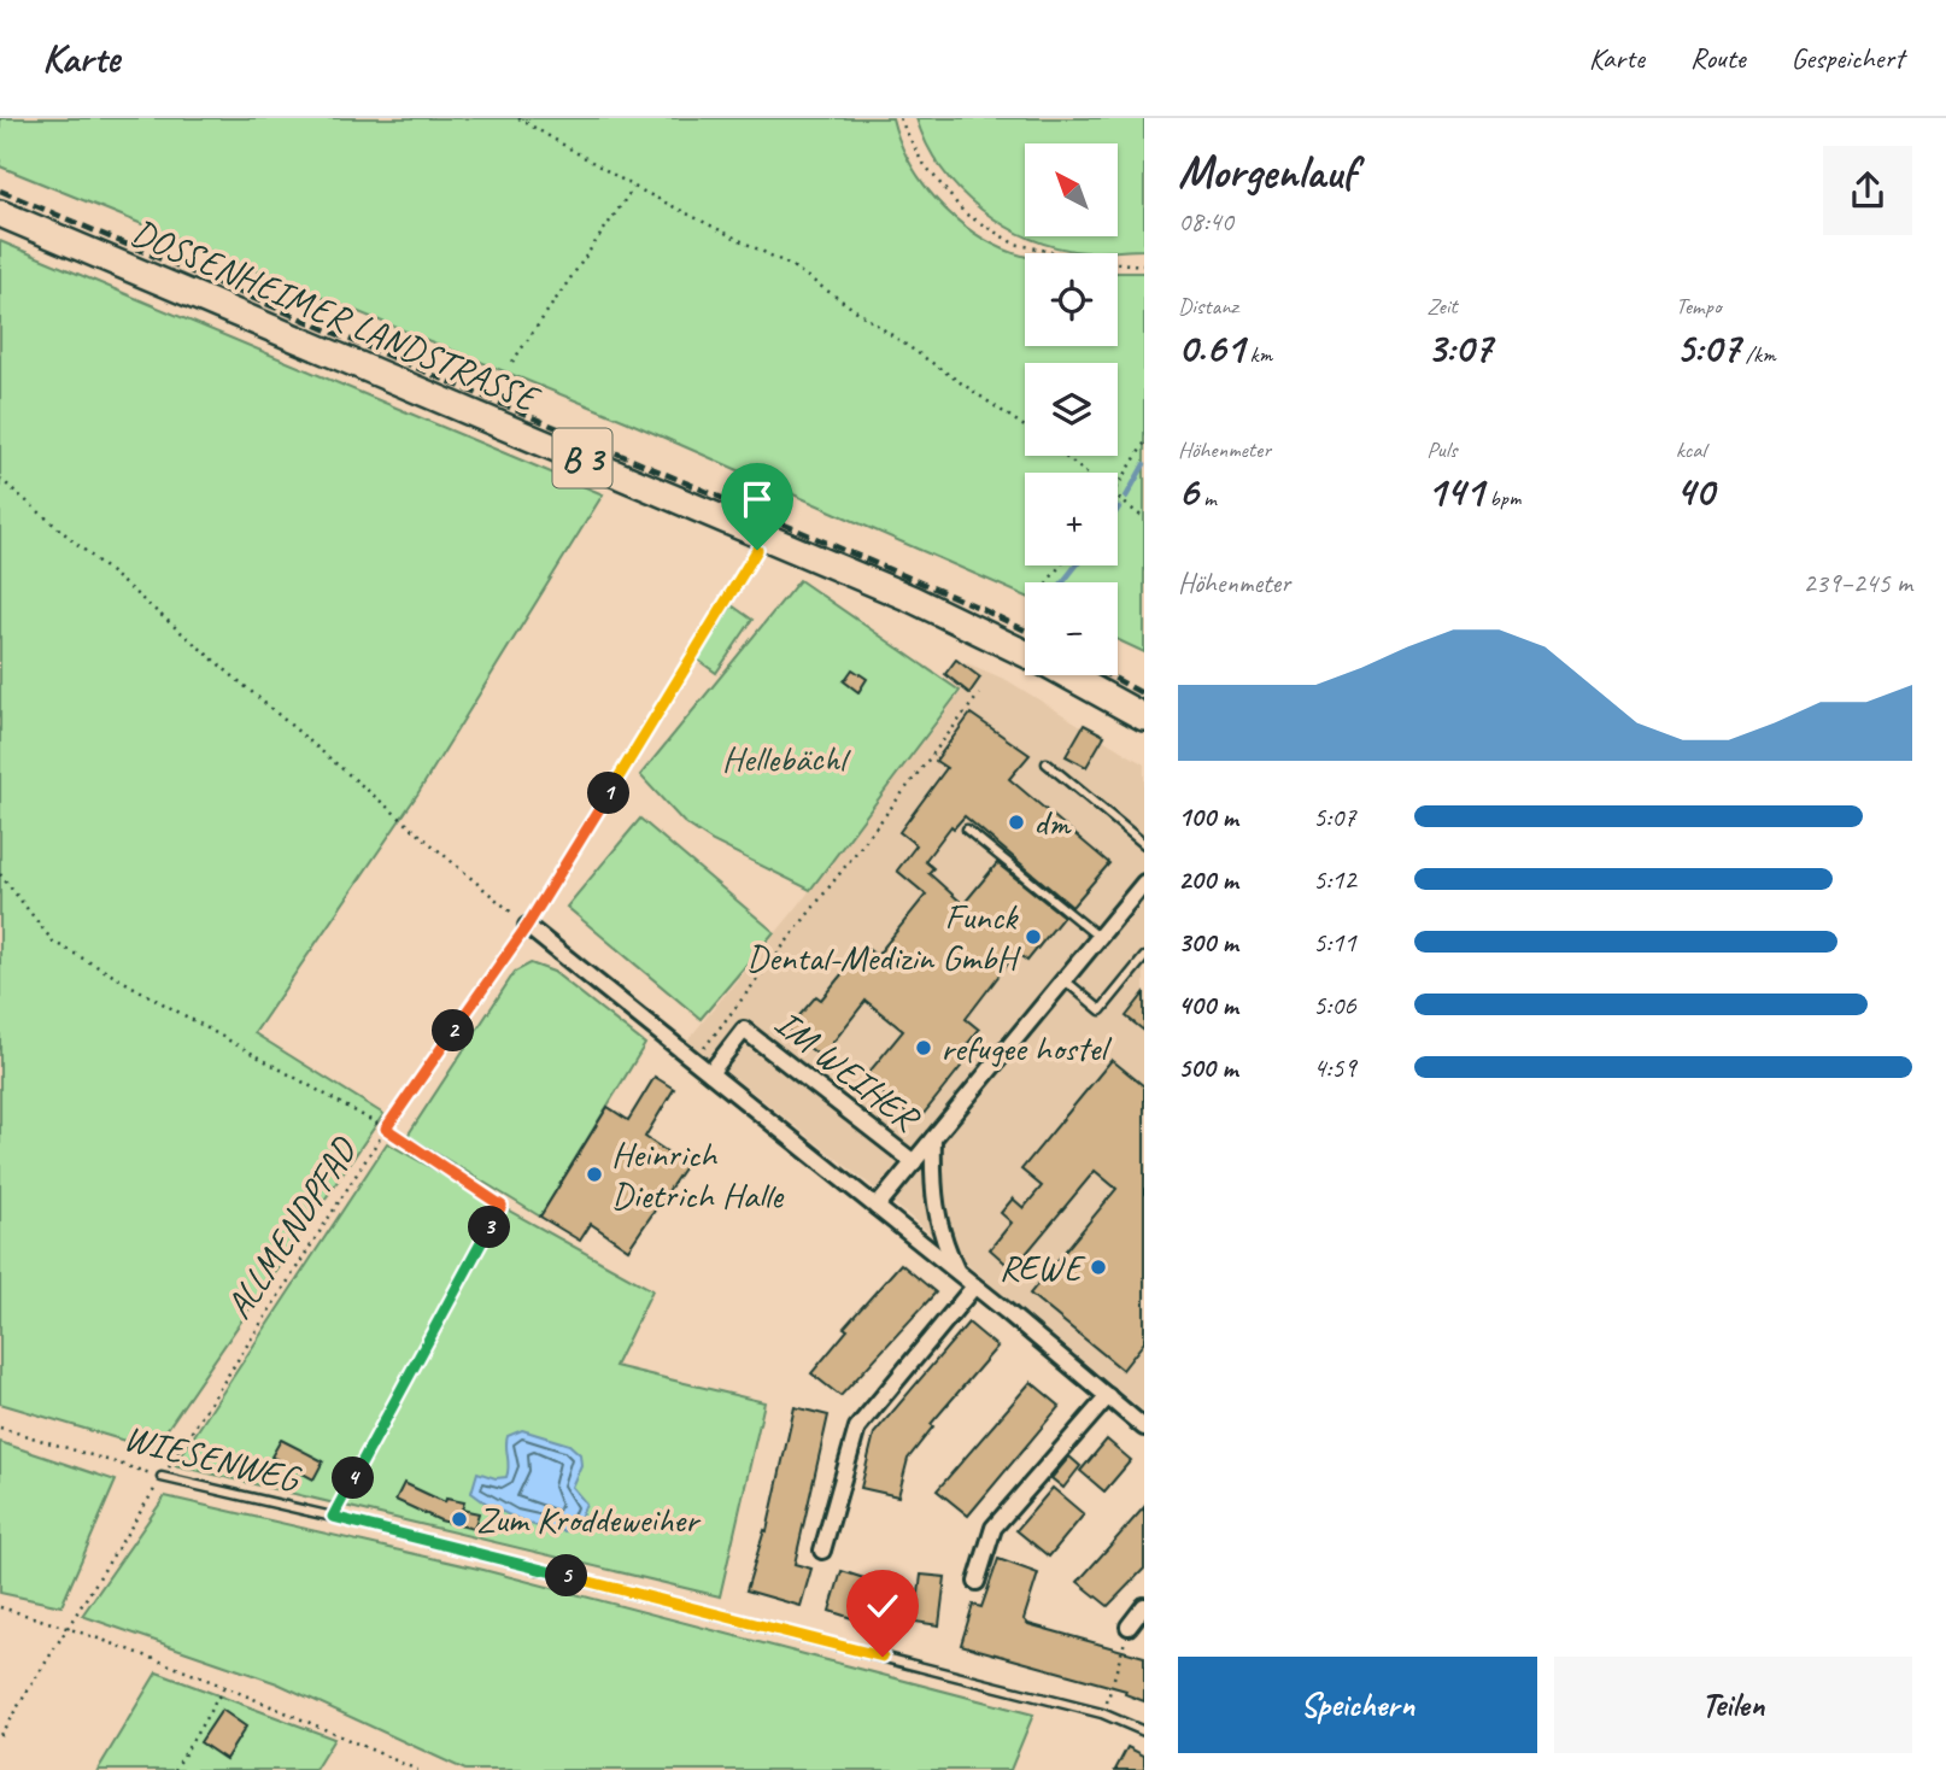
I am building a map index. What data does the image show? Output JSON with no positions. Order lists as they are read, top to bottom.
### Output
{
  "streets": {
    "main road": ["DOSSENHEIMER LANDSTRASSE", "B 3"],
    "street": ["IM WEIHER"],
    "lane": ["WIESENWEG"],
    "path": ["ALLMENDPFAD"]
  },
  "crossings": [
    ["ALLMENDPFAD", "WIESENWEG"]
  ],
  "parks": ["Hellebächl"],
  "places": [
    "dm",
    "Funck Dental-Medizin GmbH",
    "refugee hostel",
    "Heinrich Dietrich Halle",
    "REWE",
    "Zum Kroddeweiher"
  ],
  "north": "top left",
  "page": {
    "header": "Karte",
    "nav": ["Karte", "Route", "Gespeichert"],
    "heading": ["Morgenlauf", "08:40"],
    "map_buttons": ["+", "−"],
    "stats": [
      ["Distanz", "0.61 km"],
      ["Zeit", "3:07"],
      ["Tempo", "5:07 /km"],
      ["Höhenmeter", "6 m"],
      ["Puls", "141 bpm"],
      ["kcal", "40"]
    ],
    "chart": ["Höhenmeter", "239–245 m"],
    "pins": [
      "1",
      "2",
      "3",
      "4",
      "5"
    ],
    "list": [
      {
        "name": "100 m",
        "note": "5:07"
      },
      {
        "name": "200 m",
        "note": "5:12"
      },
      {
        "name": "300 m",
        "note": "5:11"
      },
      {
        "name": "400 m",
        "note": "5:06"
      },
      {
        "name": "500 m",
        "note": "4:59"
      }
    ],
    "buttons": ["Speichern", "Teilen"]
  }
}
